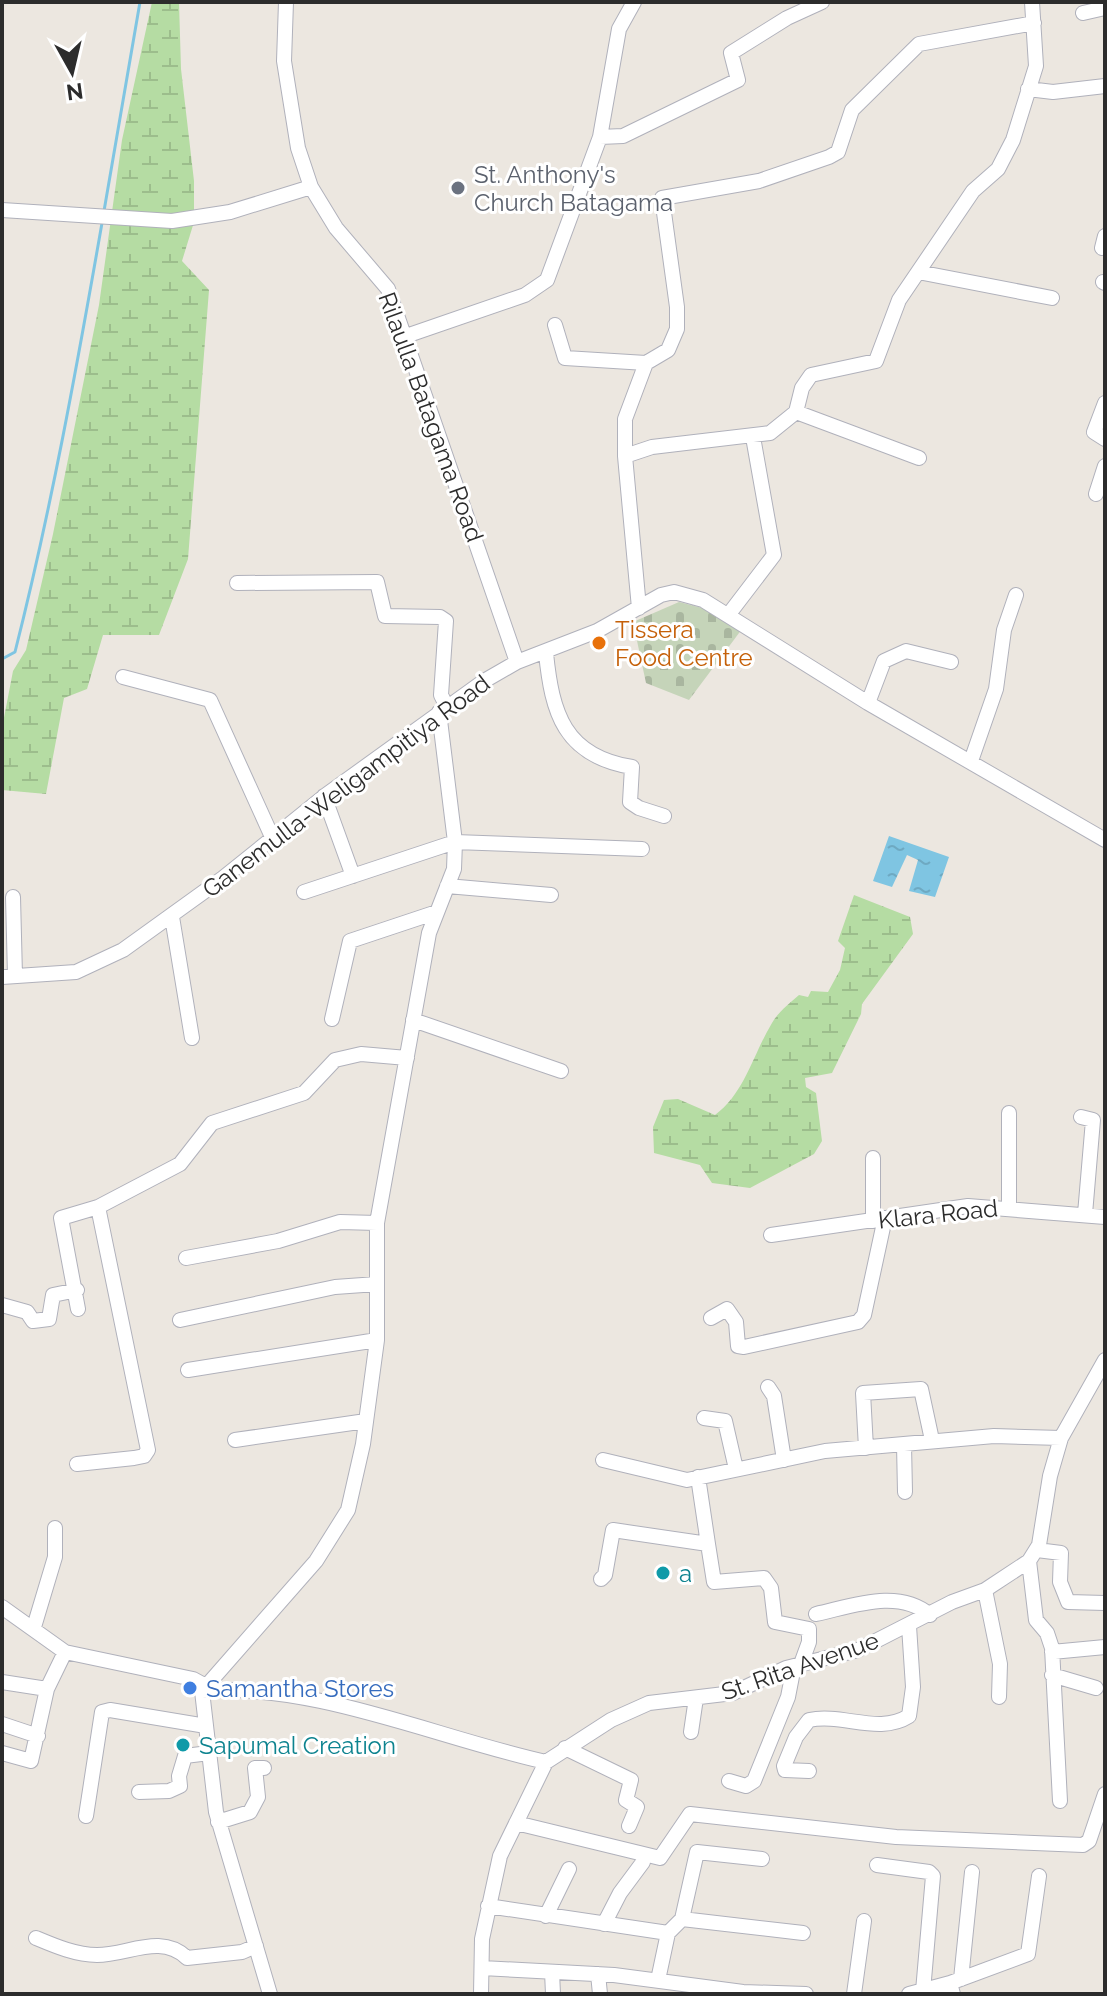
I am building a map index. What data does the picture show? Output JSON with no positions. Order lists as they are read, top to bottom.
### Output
{
  "streets": {
    "street": [
      "Rilaulla Batagama Road",
      "Ganemulla-Weligampitiya Road",
      "Klara Road",
      "St. Rita Avenue"
    ]
  },
  "crossings": [
    ["Rilaulla Batagama Road", "Ganemulla-Weligampitiya Road"]
  ],
  "places": [
    "St. Anthony's Church Batagama",
    "Tissera Food Centre",
    "a",
    "Samantha Stores",
    "Sapumal Creation"
  ],
  "north": "bottom"
}
